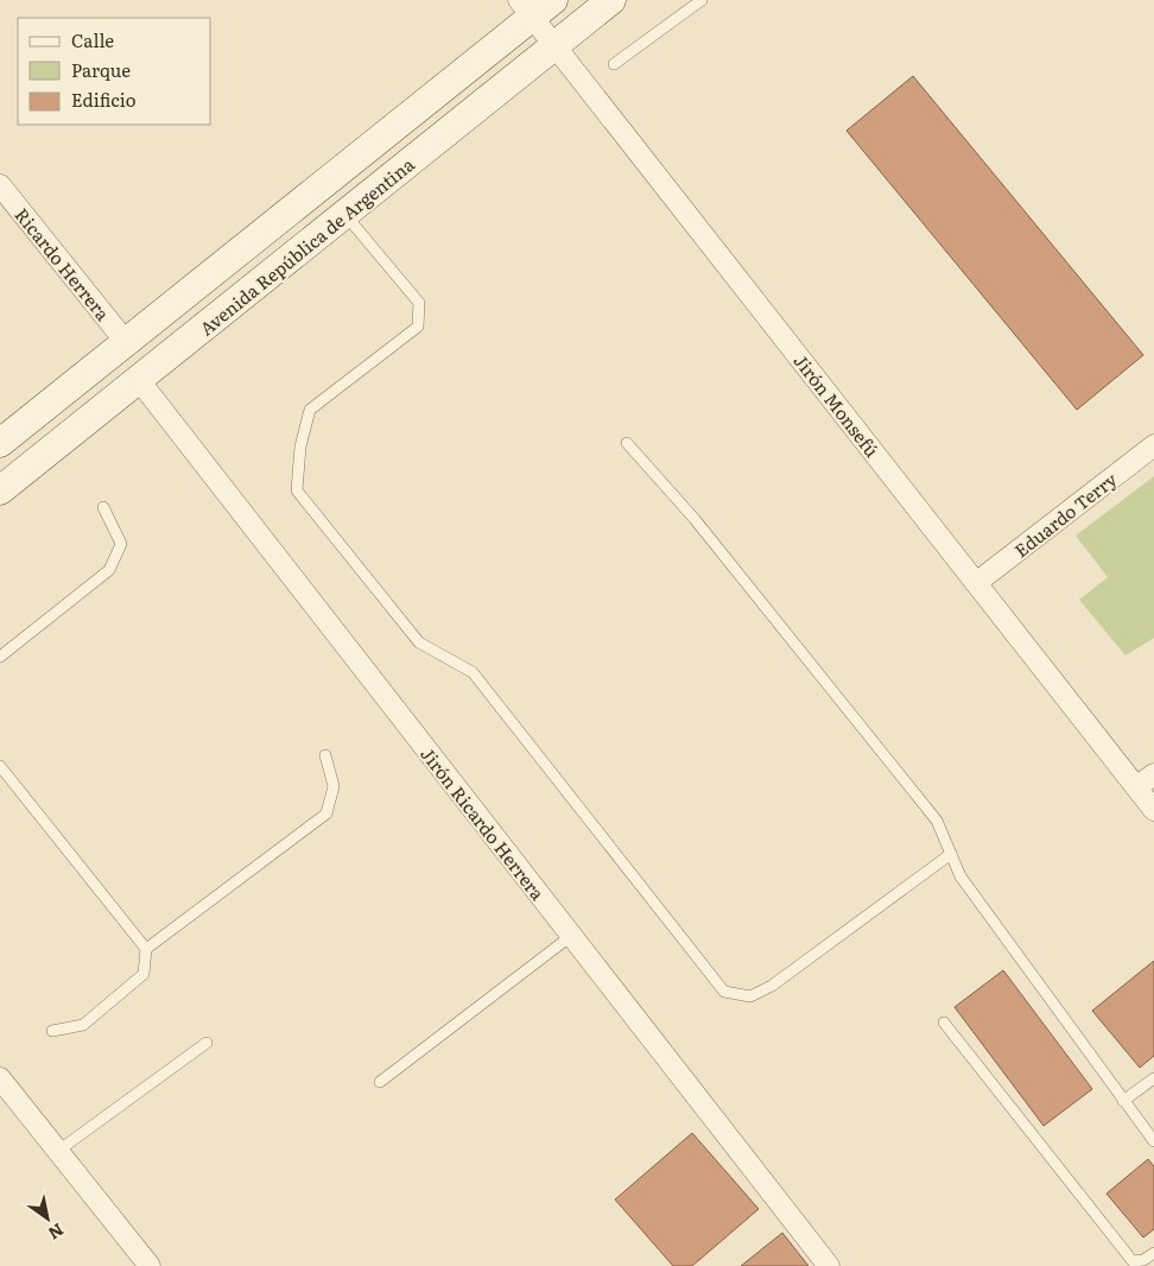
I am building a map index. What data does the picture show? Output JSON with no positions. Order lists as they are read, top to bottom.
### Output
{
  "streets": {
    "main road": ["Avenida República de Argentina"],
    "street": [
      "Ricardo Herrera",
      "Jirón Monsefú",
      "Eduardo Terry",
      "Jirón Ricardo Herrera"
    ]
  },
  "crossings": [
    ["Avenida República de Argentina", "Ricardo Herrera"],
    ["Avenida República de Argentina", "Jirón Monsefú"],
    ["Avenida República de Argentina", "Jirón Ricardo Herrera"],
    ["Jirón Monsefú", "Eduardo Terry"]
  ],
  "legend": ["Calle", "Parque", "Edificio"],
  "north": "bottom right"
}
